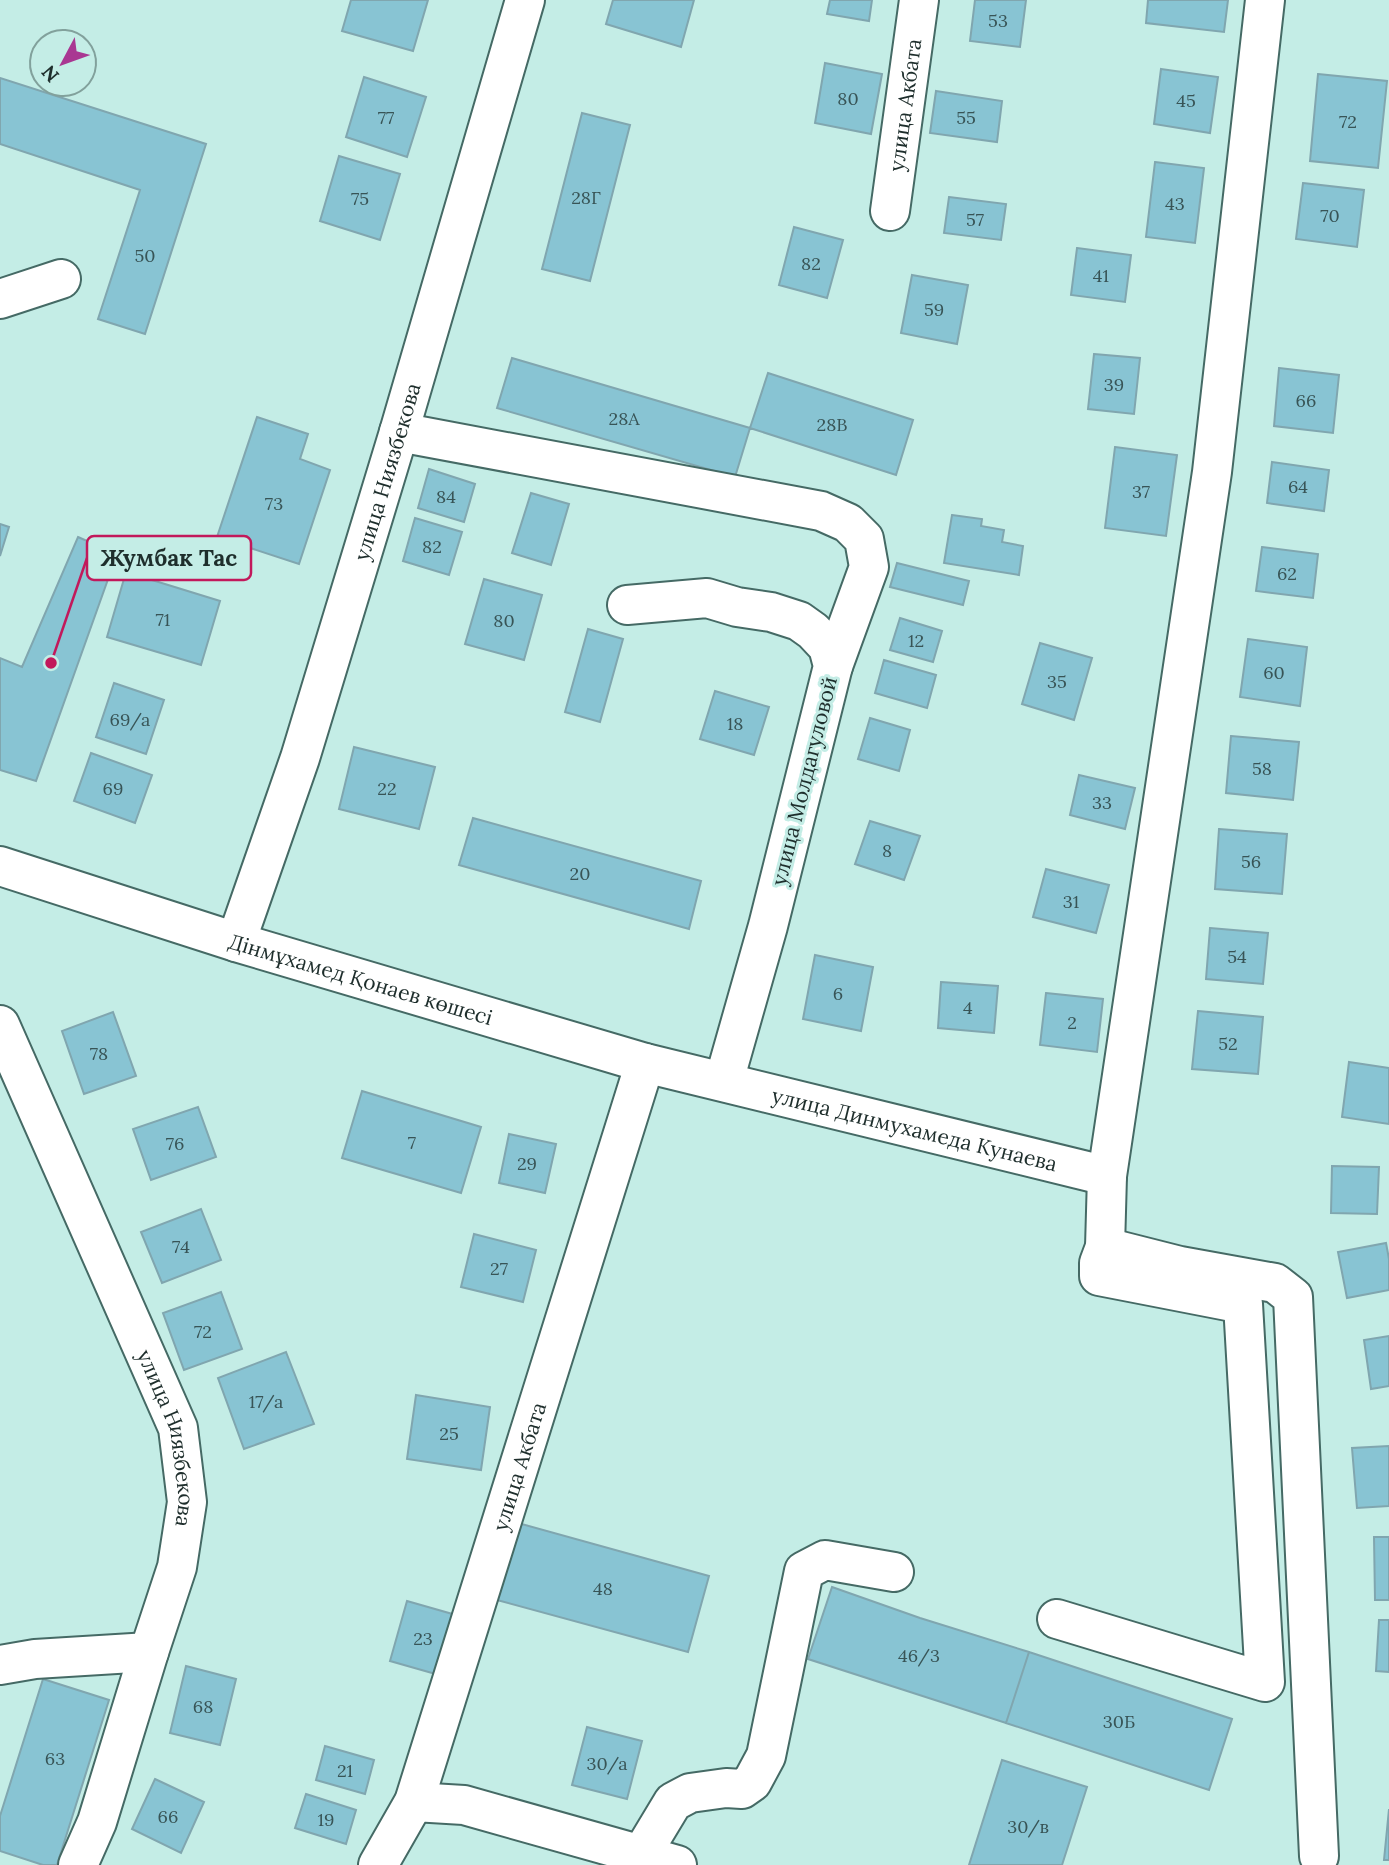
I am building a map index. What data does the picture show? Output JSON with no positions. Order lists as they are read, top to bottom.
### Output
{
  "streets": {
    "street": [
      "улица Акбата",
      "улица Ниязбекова",
      "улица Молдагуловой",
      "Дінмұхамед Қонаев көшесі",
      "улица Динмухамеда Кунаева"
    ]
  },
  "crossings": [
    ["улица Акбата", "Дінмұхамед Қонаев көшесі"],
    ["улица Ниязбекова", "Дінмұхамед Қонаев көшесі"],
    ["улица Молдагуловой", "Дінмұхамед Қонаев көшесі"],
    ["улица Молдагуловой", "улица Динмухамеда Кунаева"],
    ["Дінмұхамед Қонаев көшесі", "улица Динмухамеда Кунаева"]
  ],
  "places": ["Жумбак Тас"],
  "house_numbers": [
    "53",
    "80",
    "45",
    "77",
    "55",
    "72",
    "28Г",
    "75",
    "43",
    "70",
    "57",
    "50",
    "82",
    "41",
    "59",
    "39",
    "66",
    "28А",
    "28В",
    "64",
    "37",
    "84",
    "73",
    "82",
    "62",
    "71",
    "80",
    "12",
    "60",
    "35",
    "69/а",
    "18",
    "58",
    "69",
    "22",
    "33",
    "8",
    "56",
    "20",
    "31",
    "54",
    "6",
    "4",
    "2",
    "52",
    "78",
    "7",
    "76",
    "29",
    "74",
    "27",
    "72",
    "17/а",
    "25",
    "48",
    "23",
    "46/3",
    "68",
    "30Б",
    "63",
    "30/а",
    "21",
    "66",
    "19",
    "30/в"
  ],
  "north": "bottom left"
}
